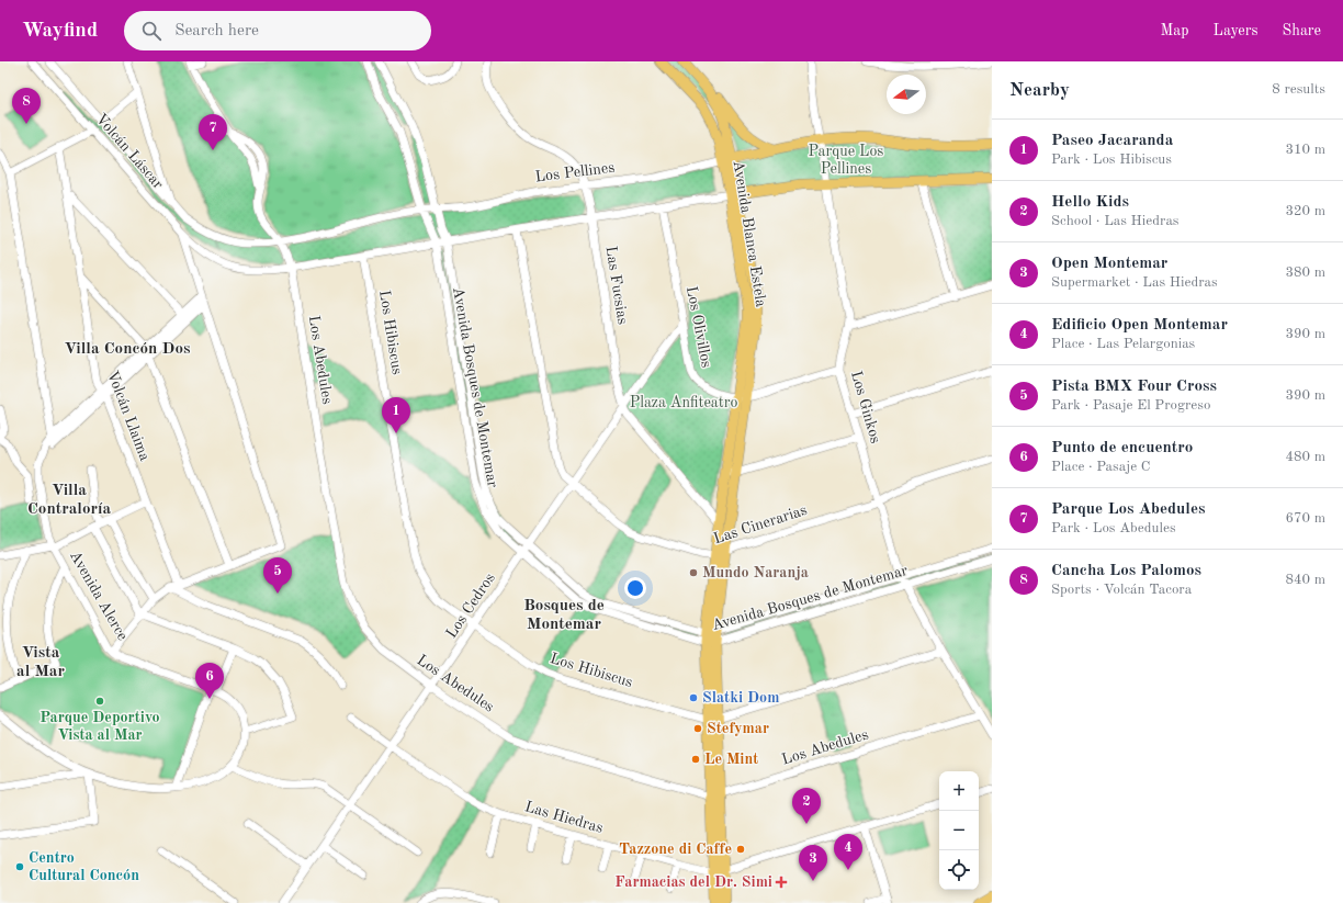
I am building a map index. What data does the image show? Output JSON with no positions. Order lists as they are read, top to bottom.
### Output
{
  "streets": {
    "main road": ["Los Pellines", "Avenida Blanca Estela"],
    "street": [
      "Volcán Láscar",
      "Las Fucsias",
      "Los Olivillos",
      "Los Hibiscus",
      "Los Abedules",
      "Avenida Bosques de Montemar",
      "Los Ginkos",
      "Volcán Llaima",
      "Las Cinerarias",
      "Avenida Alerce",
      "Los Cedros",
      "Las Hiedras"
    ]
  },
  "crossings": [
    ["Volcán Láscar", "Los Pellines"],
    ["Los Pellines", "Avenida Blanca Estela"],
    ["Los Pellines", "Las Fucsias"],
    ["Los Pellines", "Los Abedules"],
    ["Los Pellines", "Avenida Bosques de Montemar"],
    ["Los Pellines", "Los Ginkos"],
    ["Avenida Blanca Estela", "Las Fucsias"],
    ["Avenida Blanca Estela", "Los Olivillos"],
    ["Avenida Blanca Estela", "Los Hibiscus"],
    ["Avenida Blanca Estela", "Los Abedules"],
    ["Avenida Blanca Estela", "Avenida Bosques de Montemar"],
    ["Avenida Blanca Estela", "Las Cinerarias"],
    ["Avenida Blanca Estela", "Las Hiedras"],
    ["Las Fucsias", "Los Cedros"],
    ["Los Olivillos", "Los Cedros"],
    ["Los Hibiscus", "Los Cedros"],
    ["Los Abedules", "Los Ginkos"],
    ["Los Abedules", "Los Cedros"],
    ["Avenida Bosques de Montemar", "Los Ginkos"],
    ["Avenida Bosques de Montemar", "Los Cedros"],
    ["Los Ginkos", "Las Cinerarias"],
    ["Las Cinerarias", "Los Cedros"],
    ["Los Cedros", "Las Hiedras"]
  ],
  "districts": [
    "Villa Concón Dos",
    "Villa Contraloría",
    "Bosques de Montemar",
    "Vista al Mar"
  ],
  "parks": ["Parque Los Pellines", "Plaza Anfiteatro"],
  "places": {
    "other": [
      "Mundo Naranja",
      "Slatki Dom",
      "Parque Deportivo Vista al Mar",
      "Stefymar",
      "Le Mint",
      "Tazzone di Caffe",
      "Centro Cultural Concón"
    ],
    "health": ["Farmacias del Dr. Simi"]
  },
  "north": "left",
  "page": {
    "header": "Wayfind",
    "search": "Search here",
    "nav": ["Map", "Layers", "Share"],
    "heading": ["Nearby", "8 results"],
    "pins": [
      "8",
      "7",
      "1",
      "5",
      "6",
      "2",
      "4",
      "3"
    ],
    "list": [
      {
        "mark": "1",
        "name": "Paseo Jacaranda",
        "note": "Park · Los Hibiscus",
        "value": "310 m"
      },
      {
        "mark": "2",
        "name": "Hello Kids",
        "note": "School · Las Hiedras",
        "value": "320 m"
      },
      {
        "mark": "3",
        "name": "Open Montemar",
        "note": "Supermarket · Las Hiedras",
        "value": "380 m"
      },
      {
        "mark": "4",
        "name": "Edificio Open Montemar",
        "note": "Place · Las Pelargonias",
        "value": "390 m"
      },
      {
        "mark": "5",
        "name": "Pista BMX Four Cross",
        "note": "Park · Pasaje El Progreso",
        "value": "390 m"
      },
      {
        "mark": "6",
        "name": "Punto de encuentro",
        "note": "Place · Pasaje C",
        "value": "480 m"
      },
      {
        "mark": "7",
        "name": "Parque Los Abedules",
        "note": "Park · Los Abedules",
        "value": "670 m"
      },
      {
        "mark": "8",
        "name": "Cancha Los Palomos",
        "note": "Sports · Volcán Tacora",
        "value": "840 m"
      }
    ],
    "map_buttons": ["+", "−"]
  }
}
